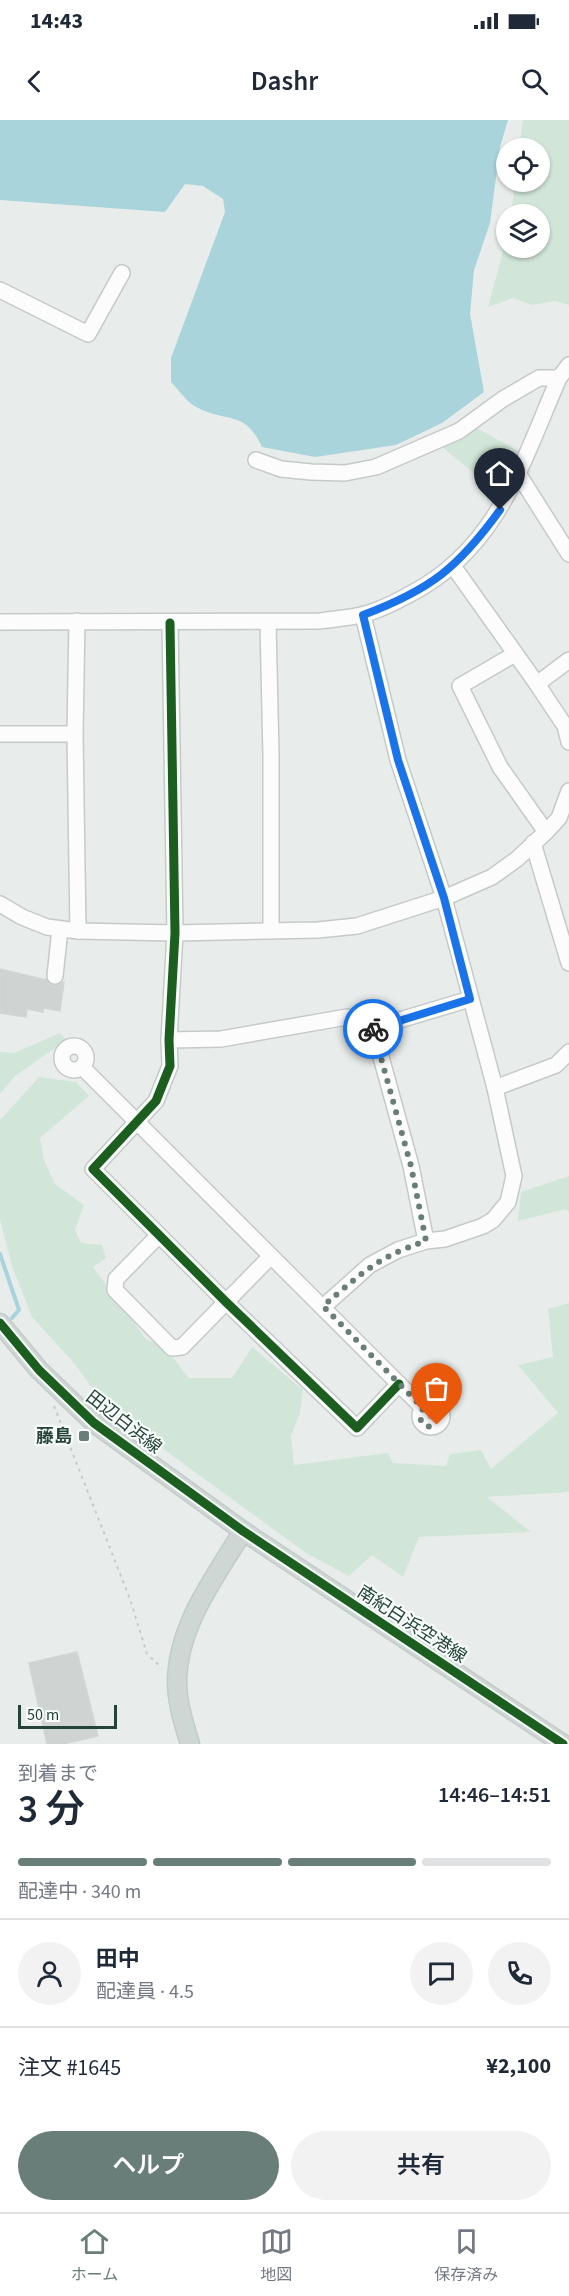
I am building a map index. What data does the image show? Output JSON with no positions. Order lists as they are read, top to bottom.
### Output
{
  "streets": {
    "main road": ["田辺白浜線", "南紀白浜空港線"]
  },
  "crossings": [
    ["田辺白浜線", "南紀白浜空港線"]
  ],
  "places": {
    "transit": ["藤島"]
  },
  "scale_bar": "50 m",
  "page": {
    "status": "14:43",
    "header": "Dashr",
    "scale": "50 m",
    "heading": ["3 分", "到着まで", "14:46–14:51"],
    "panel": [
      "田中",
      "配達員 · 4.5",
      "注文 #1645",
      "¥2,100"
    ],
    "bar": "配達中 · 340 m",
    "buttons": ["ヘルプ", "共有"],
    "tabs": ["ホーム", "地図", "保存済み"]
  }
}
